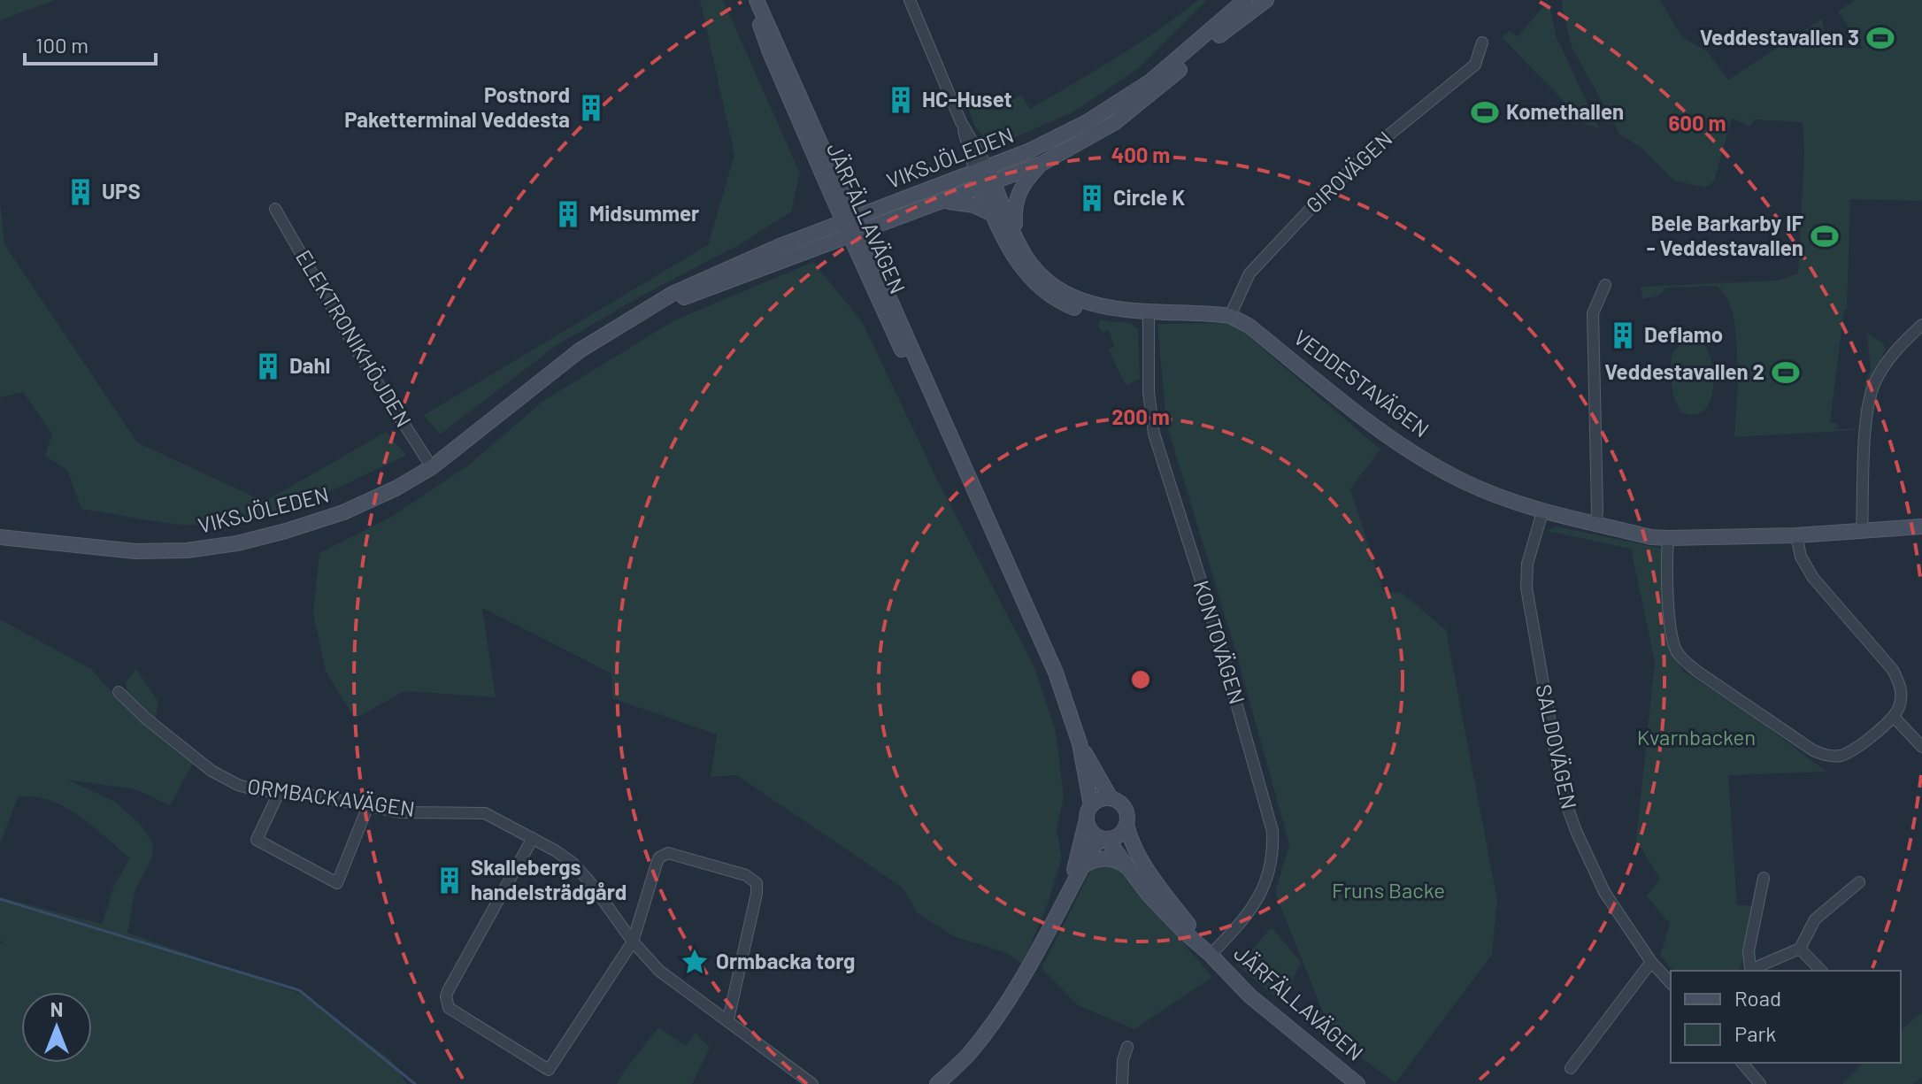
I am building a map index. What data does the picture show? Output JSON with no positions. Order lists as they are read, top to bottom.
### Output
{
  "streets": {
    "street": [
      "VIKSJÖLEDEN",
      "GIROVÄGEN",
      "JÄRFÄLLAVÄGEN",
      "ELEKTRONIKHÖJDEN",
      "VEDDESTAVÄGEN",
      "KONTOVÄGEN",
      "SALDOVÄGEN",
      "ORMBACKAVÄGEN"
    ]
  },
  "crossings": [
    ["VIKSJÖLEDEN", "JÄRFÄLLAVÄGEN"],
    ["VIKSJÖLEDEN", "ELEKTRONIKHÖJDEN"],
    ["VIKSJÖLEDEN", "VEDDESTAVÄGEN"],
    ["GIROVÄGEN", "VEDDESTAVÄGEN"],
    ["JÄRFÄLLAVÄGEN", "KONTOVÄGEN"],
    ["VEDDESTAVÄGEN", "KONTOVÄGEN"],
    ["VEDDESTAVÄGEN", "SALDOVÄGEN"]
  ],
  "parks": ["Kvarnbacken", "Fruns Backe"],
  "places": {
    "sports": [
      "Veddestavallen 3",
      "Komethallen",
      "Bele Barkarby IF - Veddestavallen",
      "Veddestavallen 2"
    ],
    "building": [
      "HC-Huset",
      "Postnord Paketterminal Veddesta",
      "UPS",
      "Circle K",
      "Midsummer",
      "Deflamo",
      "Dahl",
      "Skallebergs handelsträdgård"
    ],
    "place": ["Ormbacka torg"]
  },
  "legend": ["Road", "Park"],
  "scale_bar": "100 m",
  "north": "top",
  "rings": ["600 m", "400 m", "200 m"]
}
